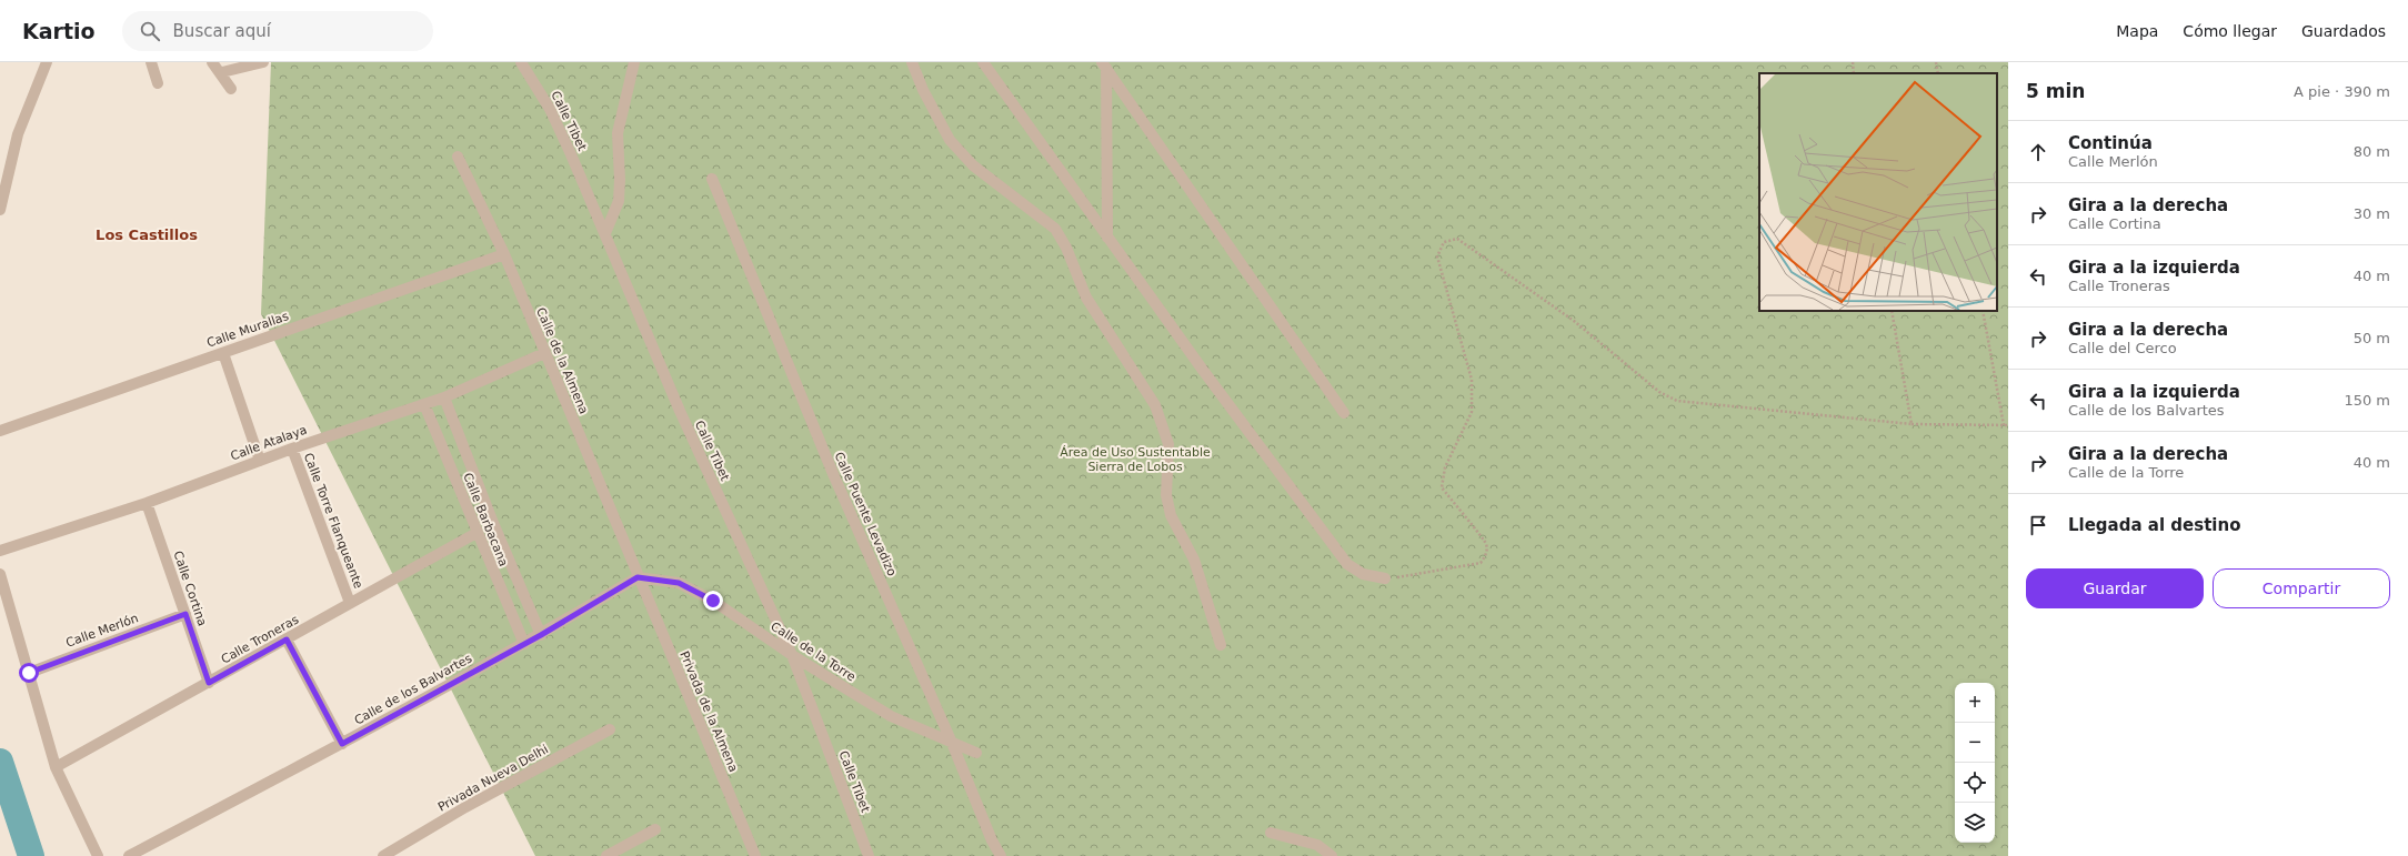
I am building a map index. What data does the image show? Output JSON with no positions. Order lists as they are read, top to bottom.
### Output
{
  "streets": {
    "street": [
      "Calle Tibet",
      "Calle Murallas",
      "Calle de la Almena",
      "Calle Atalaya",
      "Calle Puente Levadizo",
      "Calle Barbacana",
      "Calle Torre Flanqueante",
      "Calle Cortina",
      "Calle Merlón",
      "Calle Troneras",
      "Calle de la Torre",
      "Calle de los Balvartes",
      "Privada de la Almena",
      "Privada Nueva Delhi"
    ]
  },
  "crossings": [
    ["Calle Tibet", "Calle de la Torre"],
    ["Calle Murallas", "Calle de la Almena"],
    ["Calle de la Almena", "Calle Atalaya"],
    ["Calle de la Almena", "Calle de la Torre"],
    ["Calle de la Almena", "Calle de los Balvartes"],
    ["Calle de la Almena", "Privada de la Almena"],
    ["Calle Atalaya", "Calle Barbacana"],
    ["Calle Atalaya", "Calle Torre Flanqueante"],
    ["Calle Atalaya", "Calle Cortina"],
    ["Calle Puente Levadizo", "Calle de la Torre"],
    ["Calle Barbacana", "Calle Troneras"],
    ["Calle Barbacana", "Calle de los Balvartes"],
    ["Calle Torre Flanqueante", "Calle Troneras"],
    ["Calle Cortina", "Calle Merlón"],
    ["Calle Cortina", "Calle Troneras"],
    ["Calle de la Torre", "Calle de los Balvartes"],
    ["Calle de la Torre", "Privada de la Almena"],
    ["Calle de los Balvartes", "Privada de la Almena"]
  ],
  "districts": ["Los Castillos"],
  "parks": ["Área de Uso Sustentable Sierra de Lobos"],
  "page": {
    "header": "Kartio",
    "search": "Buscar aquí",
    "nav": ["Mapa", "Cómo llegar", "Guardados"],
    "heading": ["5 min", "A pie · 390 m"],
    "list": [
      ["Continúa", "Calle Merlón", "80 m"],
      ["Gira a la derecha", "Calle Cortina", "30 m"],
      ["Gira a la izquierda", "Calle Troneras", "40 m"],
      ["Gira a la derecha", "Calle del Cerco", "50 m"],
      ["Gira a la izquierda", "Calle de los Balvartes", "150 m"],
      ["Gira a la derecha", "Calle de la Torre", "40 m"],
      "Llegada al destino"
    ],
    "buttons": ["Guardar", "Compartir"],
    "map_buttons": ["+", "−"]
  }
}
